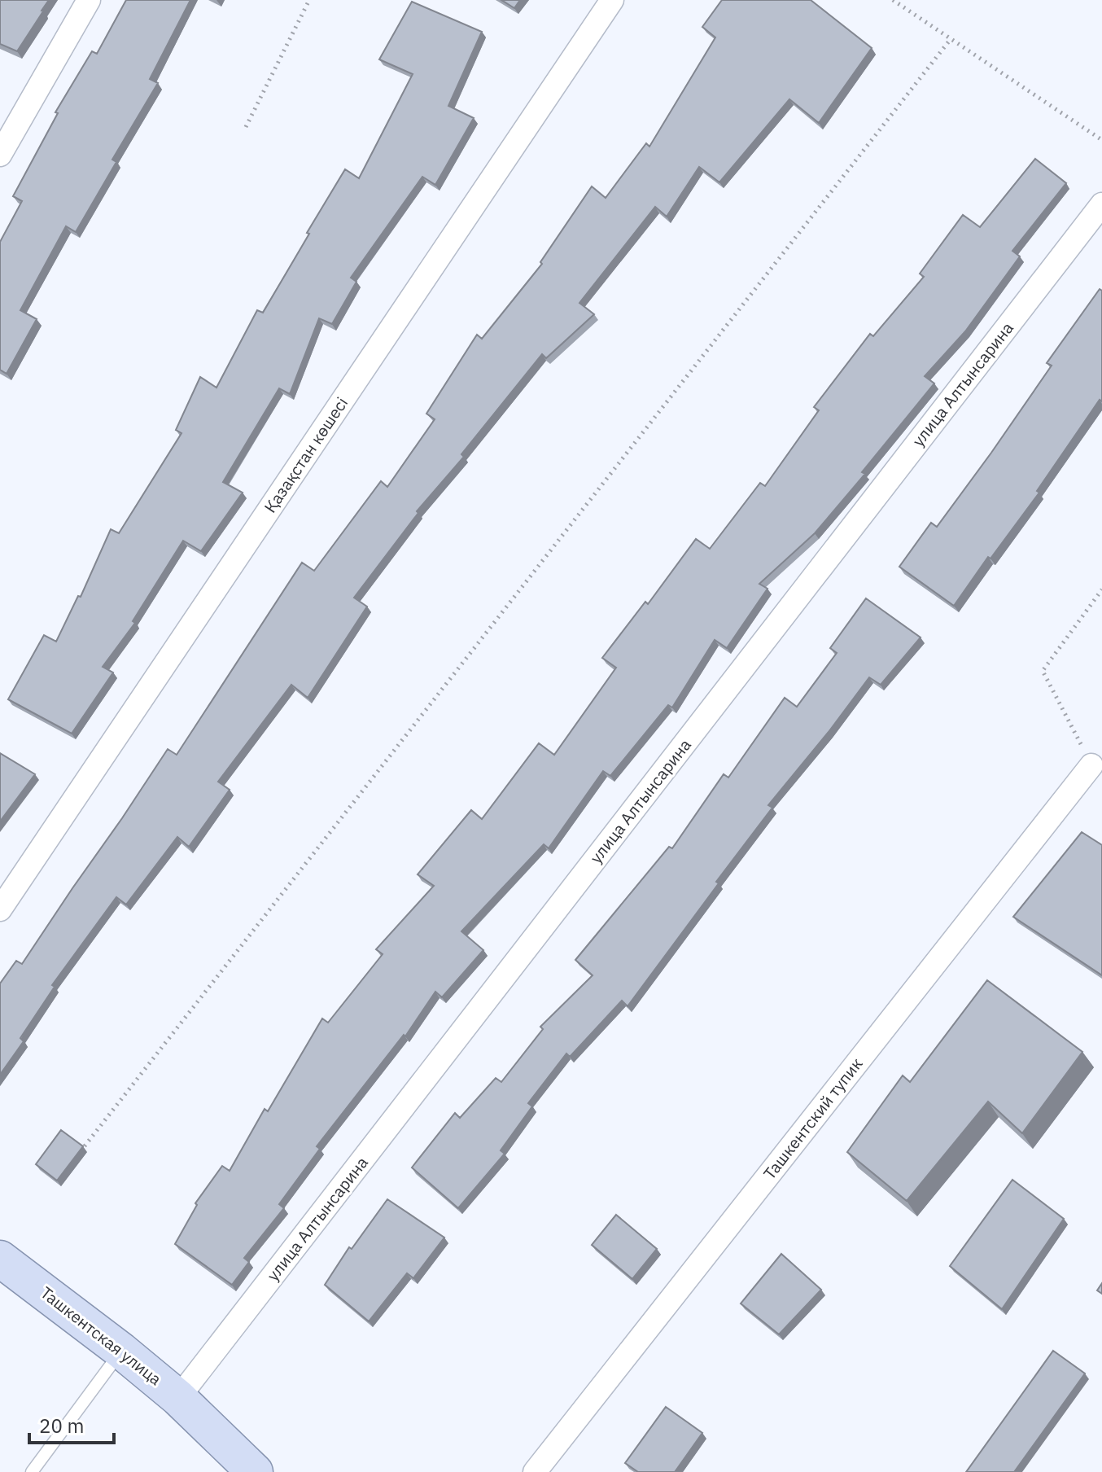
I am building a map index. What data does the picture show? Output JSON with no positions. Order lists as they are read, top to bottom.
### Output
{
  "streets": {
    "main road": ["Ташкентская улица"],
    "street": ["улица Алтынсарина", "Қазақстан көшесі", "Ташкентский тупик"]
  },
  "crossings": [
    ["улица Алтынсарина", "Ташкентская улица"]
  ],
  "scale_bar": "20 m"
}
